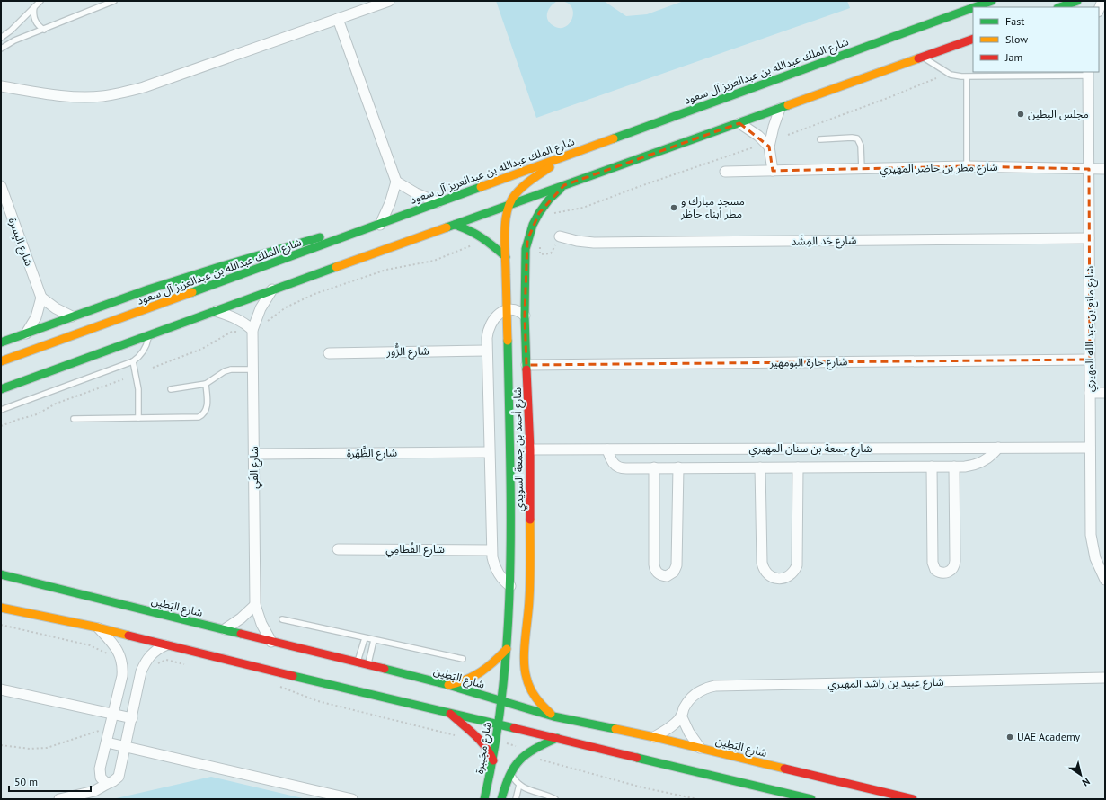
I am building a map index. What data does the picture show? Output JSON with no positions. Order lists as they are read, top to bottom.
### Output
{
  "streets": {
    "main road": [
      "شارع الملك عبدالله بن عبدالعزيز آل سعود",
      "شارع أحمد بن جمعة السويدي",
      "شارع البَطِين",
      "شارع مجَيبرة"
    ],
    "street": [
      "شارع مطر بن حاضر المهيري",
      "شارع حَد المِشَد",
      "شارع اليِسرة",
      "شارع مانع بن عبد الله المهيري",
      "شارع الزُّور",
      "شارع حارة البومهير",
      "شارع جمعة بن سنان المهيري",
      "شارع الظَّهَرة",
      "شارع الفَي",
      "شارع القُطامِي",
      "شارع عبيد بن راشد المهيري"
    ]
  },
  "crossings": [
    ["شارع مطر بن حاضر المهيري", "شارع مانع بن عبد الله المهيري"],
    ["شارع حَد المِشَد", "شارع مانع بن عبد الله المهيري"],
    ["شارع مانع بن عبد الله المهيري", "شارع حارة البومهير"],
    ["شارع مانع بن عبد الله المهيري", "شارع جمعة بن سنان المهيري"],
    ["شارع حارة البومهير", "شارع أحمد بن جمعة السويدي"],
    ["شارع جمعة بن سنان المهيري", "شارع أحمد بن جمعة السويدي"],
    ["شارع أحمد بن جمعة السويدي", "شارع البَطِين"],
    ["شارع أحمد بن جمعة السويدي", "شارع مجَيبرة"],
    ["شارع الظَّهَرة", "شارع الفَي"],
    ["شارع الفَي", "شارع البَطِين"],
    ["شارع البَطِين", "شارع عبيد بن راشد المهيري"],
    ["شارع البَطِين", "شارع مجَيبرة"]
  ],
  "places": ["مجلس البطين", "مسجد مبارك و مطر أبناء حاظر", "UAE Academy"],
  "legend": ["Fast", "Slow", "Jam"],
  "scale_bar": "50 m",
  "north": "bottom right"
}
